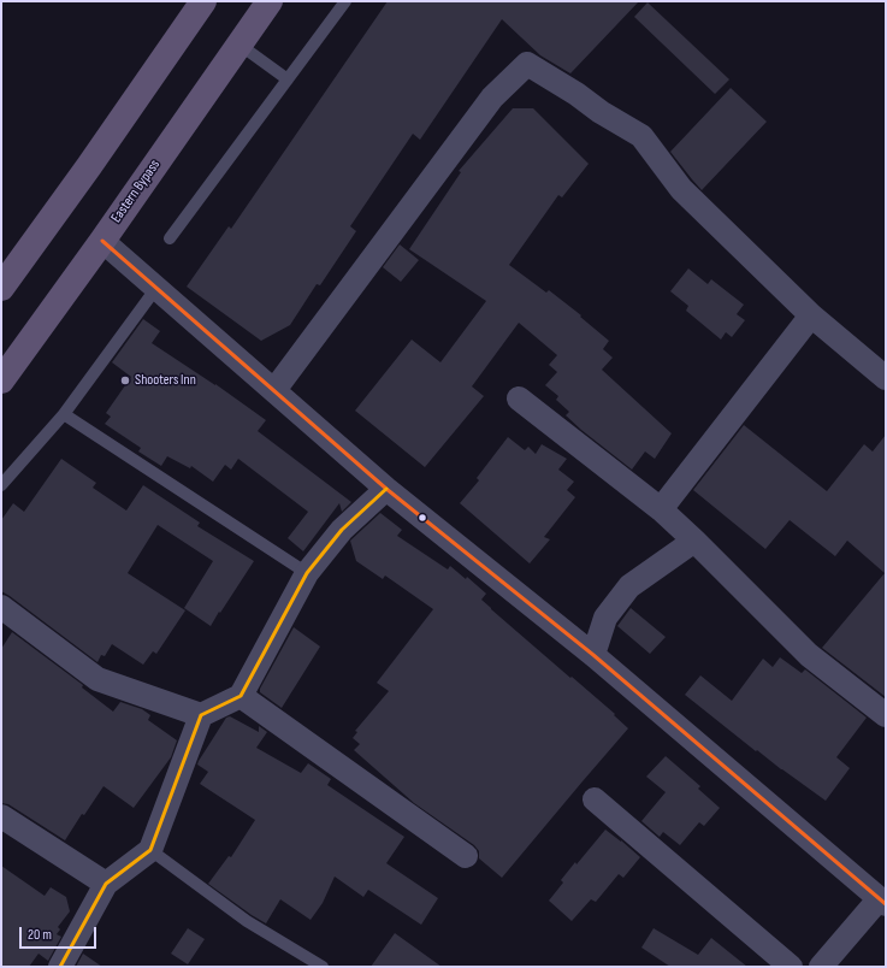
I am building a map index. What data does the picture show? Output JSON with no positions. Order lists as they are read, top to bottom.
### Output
{
  "streets": {
    "main road": ["Eastern Bypass"]
  },
  "places": ["Shooters Inn"],
  "scale_bar": "20 m"
}
